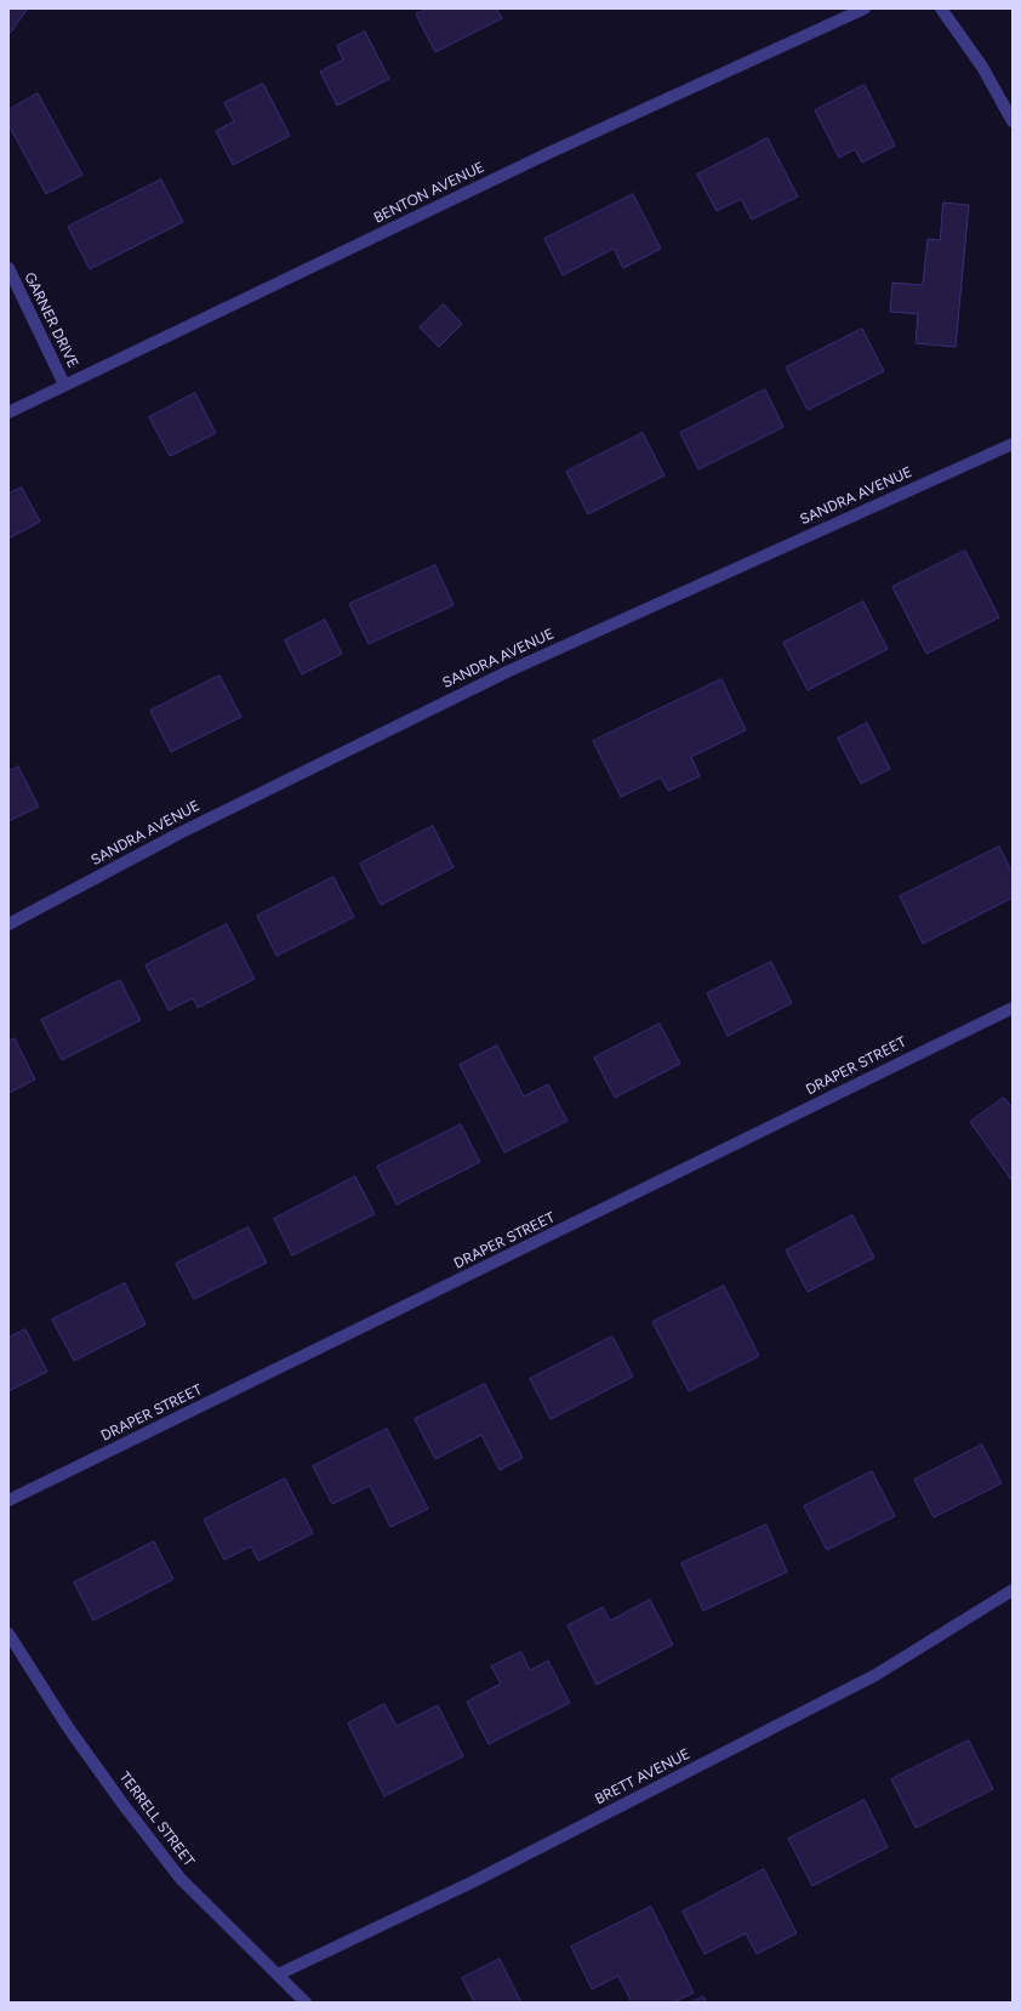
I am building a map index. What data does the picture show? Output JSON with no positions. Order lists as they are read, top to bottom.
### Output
{
  "streets": {
    "street": [
      "BENTON AVENUE",
      "GARNER DRIVE",
      "SANDRA AVENUE",
      "DRAPER STREET",
      "BRETT AVENUE",
      "TERRELL STREET"
    ]
  },
  "crossings": [
    ["BENTON AVENUE", "GARNER DRIVE"],
    ["BRETT AVENUE", "TERRELL STREET"]
  ]
}
